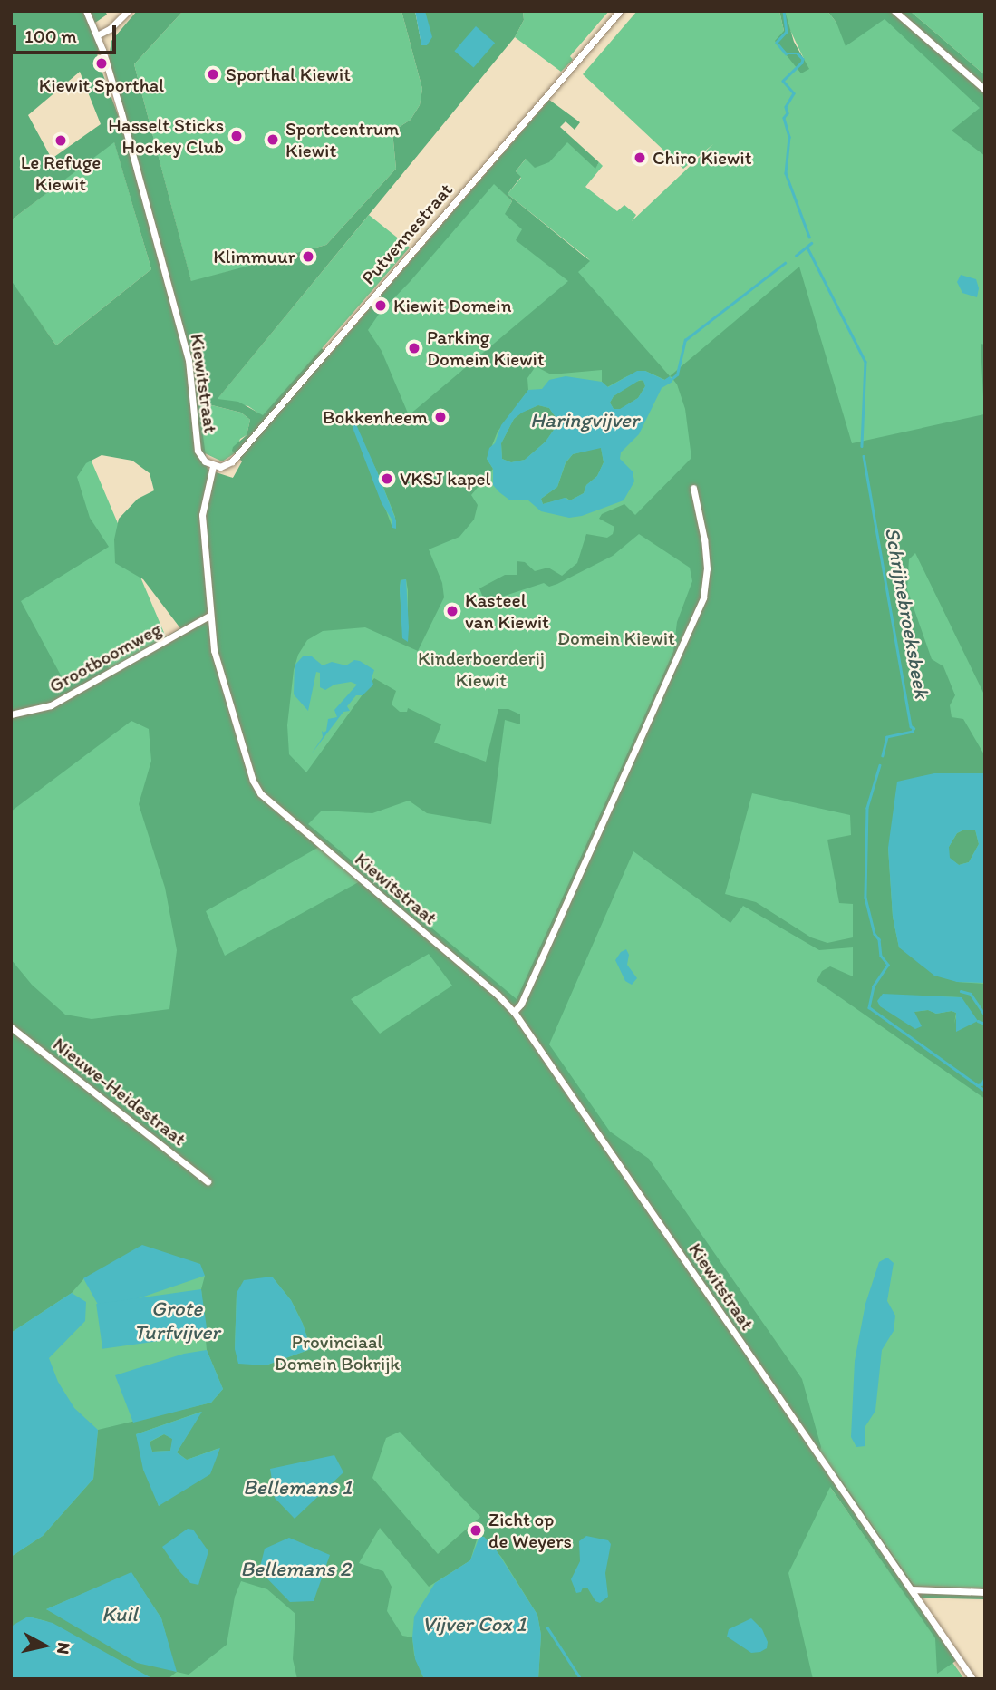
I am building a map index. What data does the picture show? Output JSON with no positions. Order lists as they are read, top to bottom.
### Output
{
  "streets": {
    "street": [
      "Putvennestraat",
      "Kiewitstraat",
      "Grootboomweg",
      "Nieuwe-Heidestraat"
    ]
  },
  "crossings": [
    ["Putvennestraat", "Kiewitstraat"],
    ["Kiewitstraat", "Grootboomweg"]
  ],
  "water": [
    "Haringvijver",
    "Schrijnebroeksbeek",
    "Grote Turfvijver",
    "Bellemans 1",
    "Bellemans 2",
    "Kuil",
    "Vijver Cox 1"
  ],
  "parks": ["Domein Kiewit", "Kinderboerderij Kiewit", "Provinciaal Domein Bokrijk"],
  "places": [
    "Kiewit Sporthal",
    "Sporthal Kiewit",
    "Hasselt Sticks Hockey Club",
    "Sportcentrum Kiewit",
    "Le Refuge Kiewit",
    "Chiro Kiewit",
    "Klimmuur",
    "Kiewit Domein",
    "Parking Domein Kiewit",
    "Bokkenheem",
    "VKSJ kapel",
    "Kasteel van Kiewit",
    "Zicht op de Weyers"
  ],
  "scale_bar": "100 m",
  "north": "right"
}
